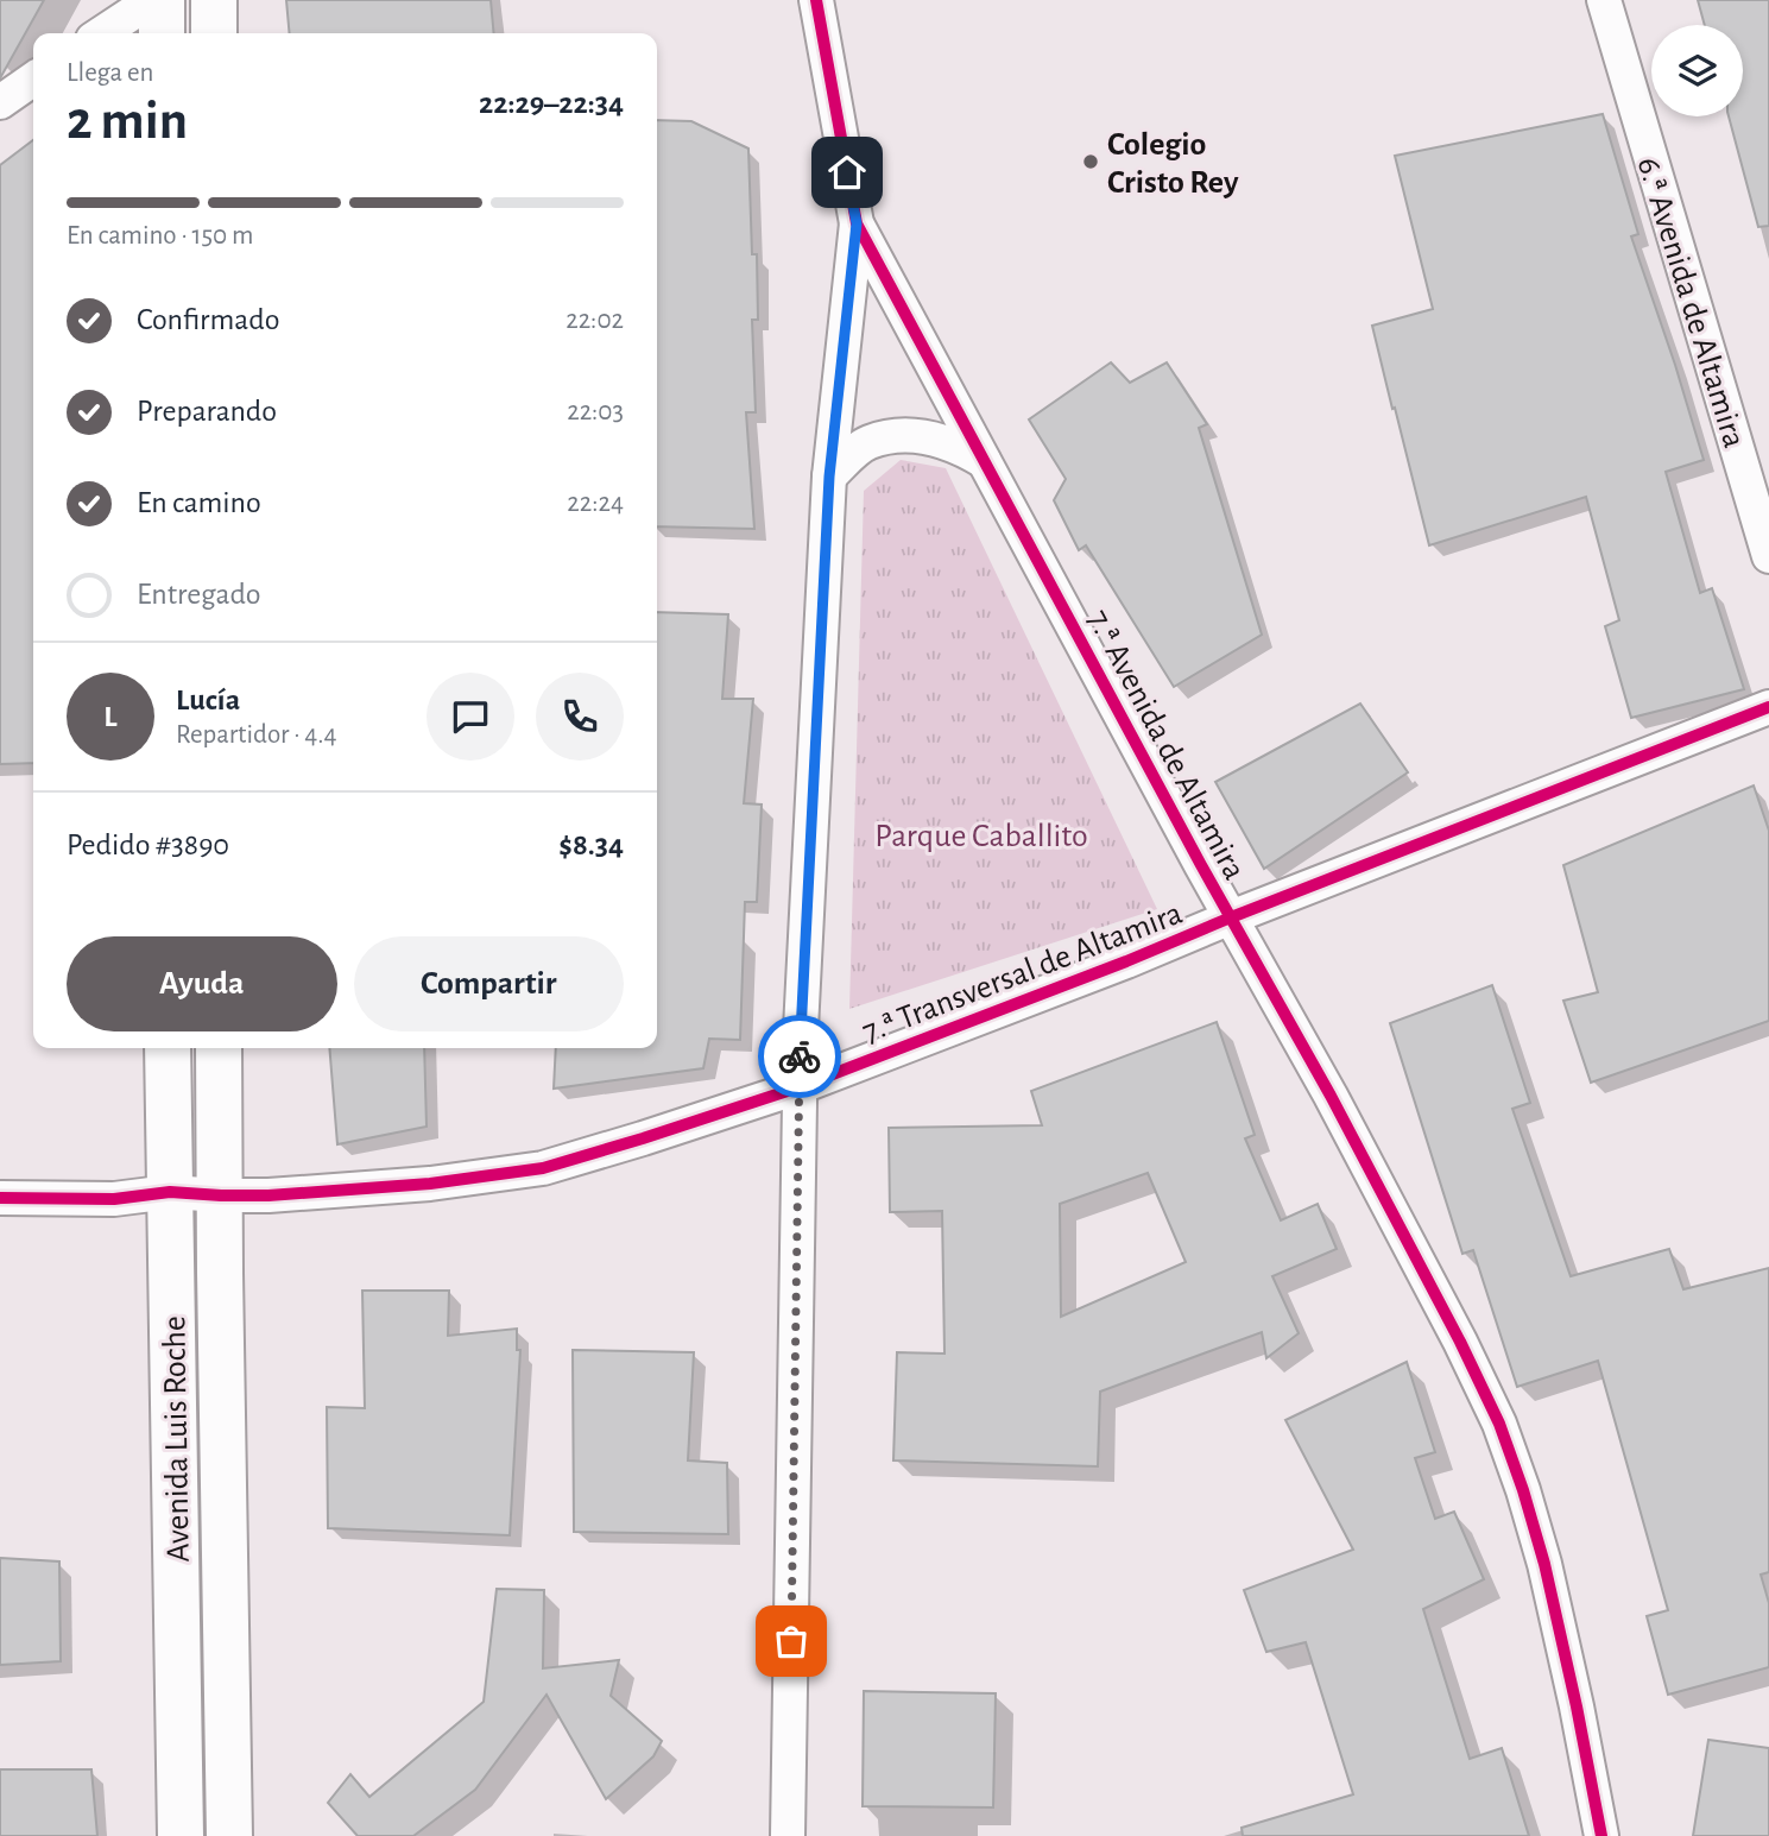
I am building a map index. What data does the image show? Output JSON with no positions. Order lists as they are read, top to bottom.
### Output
{
  "streets": {
    "main road": ["Avenida Luis Roche"],
    "street": ["6.ª Avenida de Altamira", "7.ª Avenida de Altamira", "7.ª Transversal de Altamira"]
  },
  "crossings": [
    ["7.ª Avenida de Altamira", "7.ª Transversal de Altamira"],
    ["7.ª Transversal de Altamira", "Avenida Luis Roche"]
  ],
  "parks": ["Parque Caballito"],
  "places": ["Colegio Cristo Rey"],
  "page": {
    "heading": ["2 min", "Llega en", "22:29–22:34"],
    "panel": [
      "Lucía",
      "Repartidor · 4.4",
      "Pedido #3890",
      "$8.34"
    ],
    "bar": "En camino · 150 m",
    "list": [
      ["Confirmado", "22:02"],
      ["Preparando", "22:03"],
      ["En camino", "22:24"],
      "Entregado"
    ],
    "round": "L",
    "buttons": ["Ayuda", "Compartir"]
  }
}
